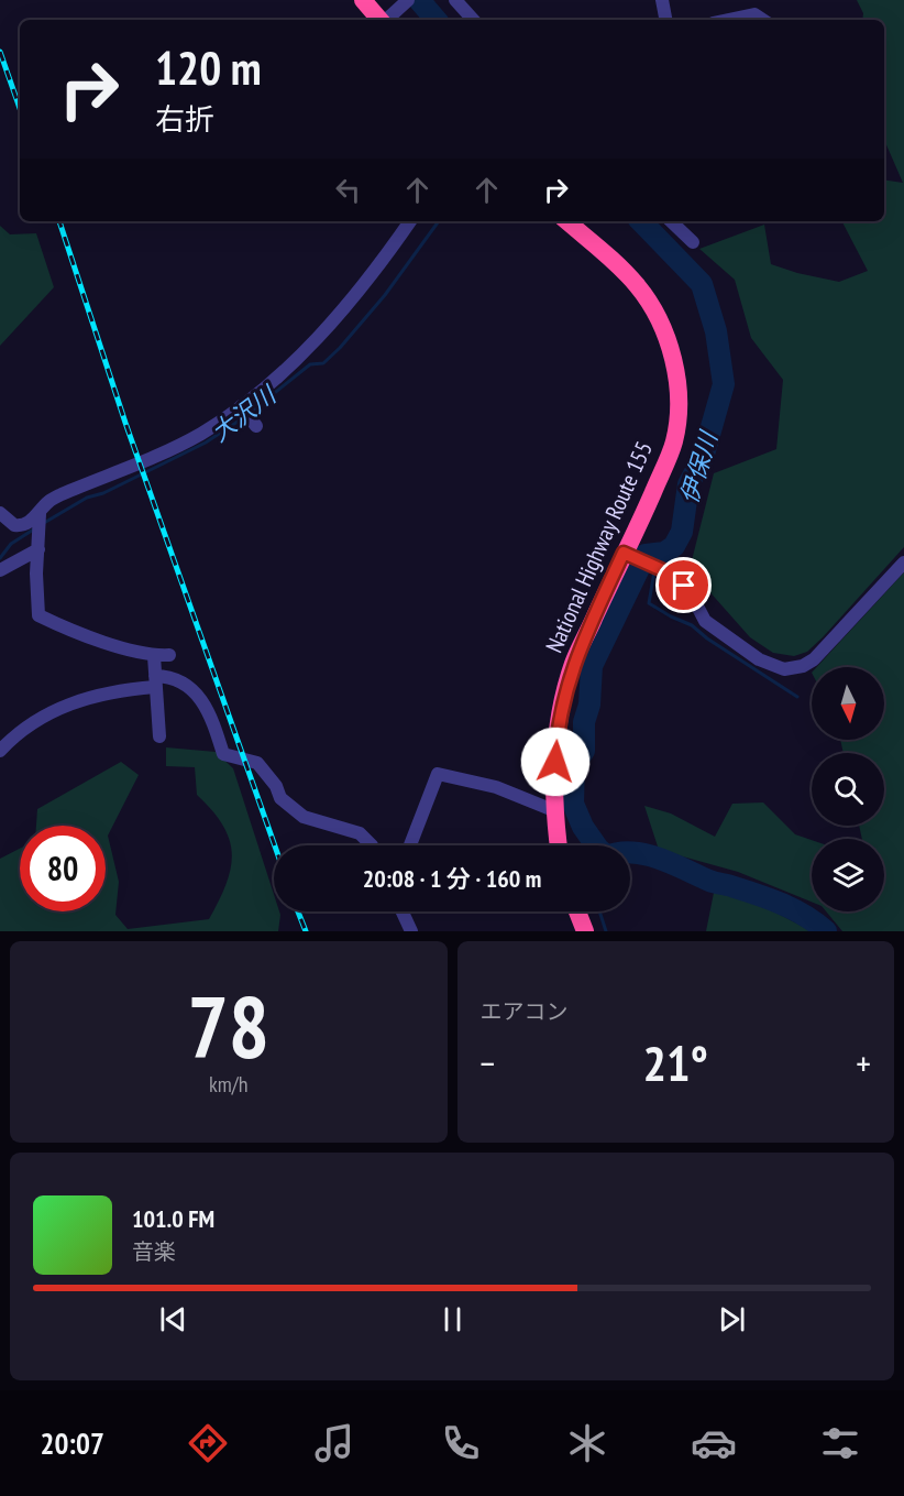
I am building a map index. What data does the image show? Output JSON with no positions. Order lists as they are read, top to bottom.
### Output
{
  "streets": {
    "highway": ["National Highway Route 155"]
  },
  "water": ["大沢川", "伊保川"],
  "north": "bottom",
  "page": {
    "turn": ["120 m", "右折"],
    "limit": "80",
    "trip": "20:08 · 1 分 · 160 m",
    "tile": [
      ["78", "km/h"],
      "エアコン"
    ],
    "heat": ["−", "21°", "+"],
    "song": ["101.0 FM", "音楽"],
    "tabs": "20:07"
  }
}
